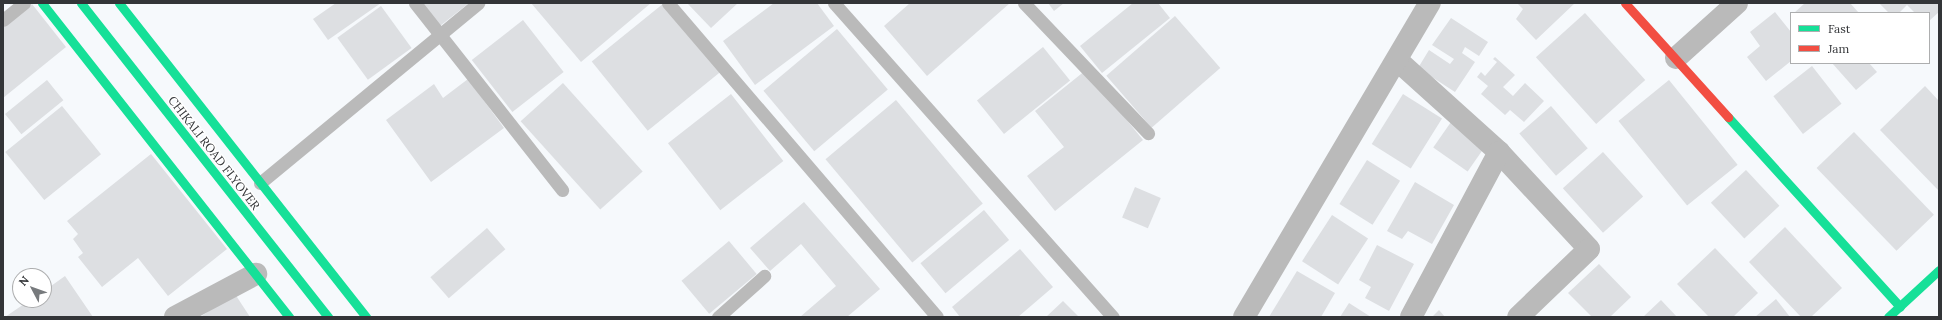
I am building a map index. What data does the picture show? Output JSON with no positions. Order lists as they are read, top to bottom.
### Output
{
  "streets": {
    "main road": ["CHIKALI ROAD FLYOVER"]
  },
  "legend": ["Fast", "Jam"],
  "north": "top left"
}
